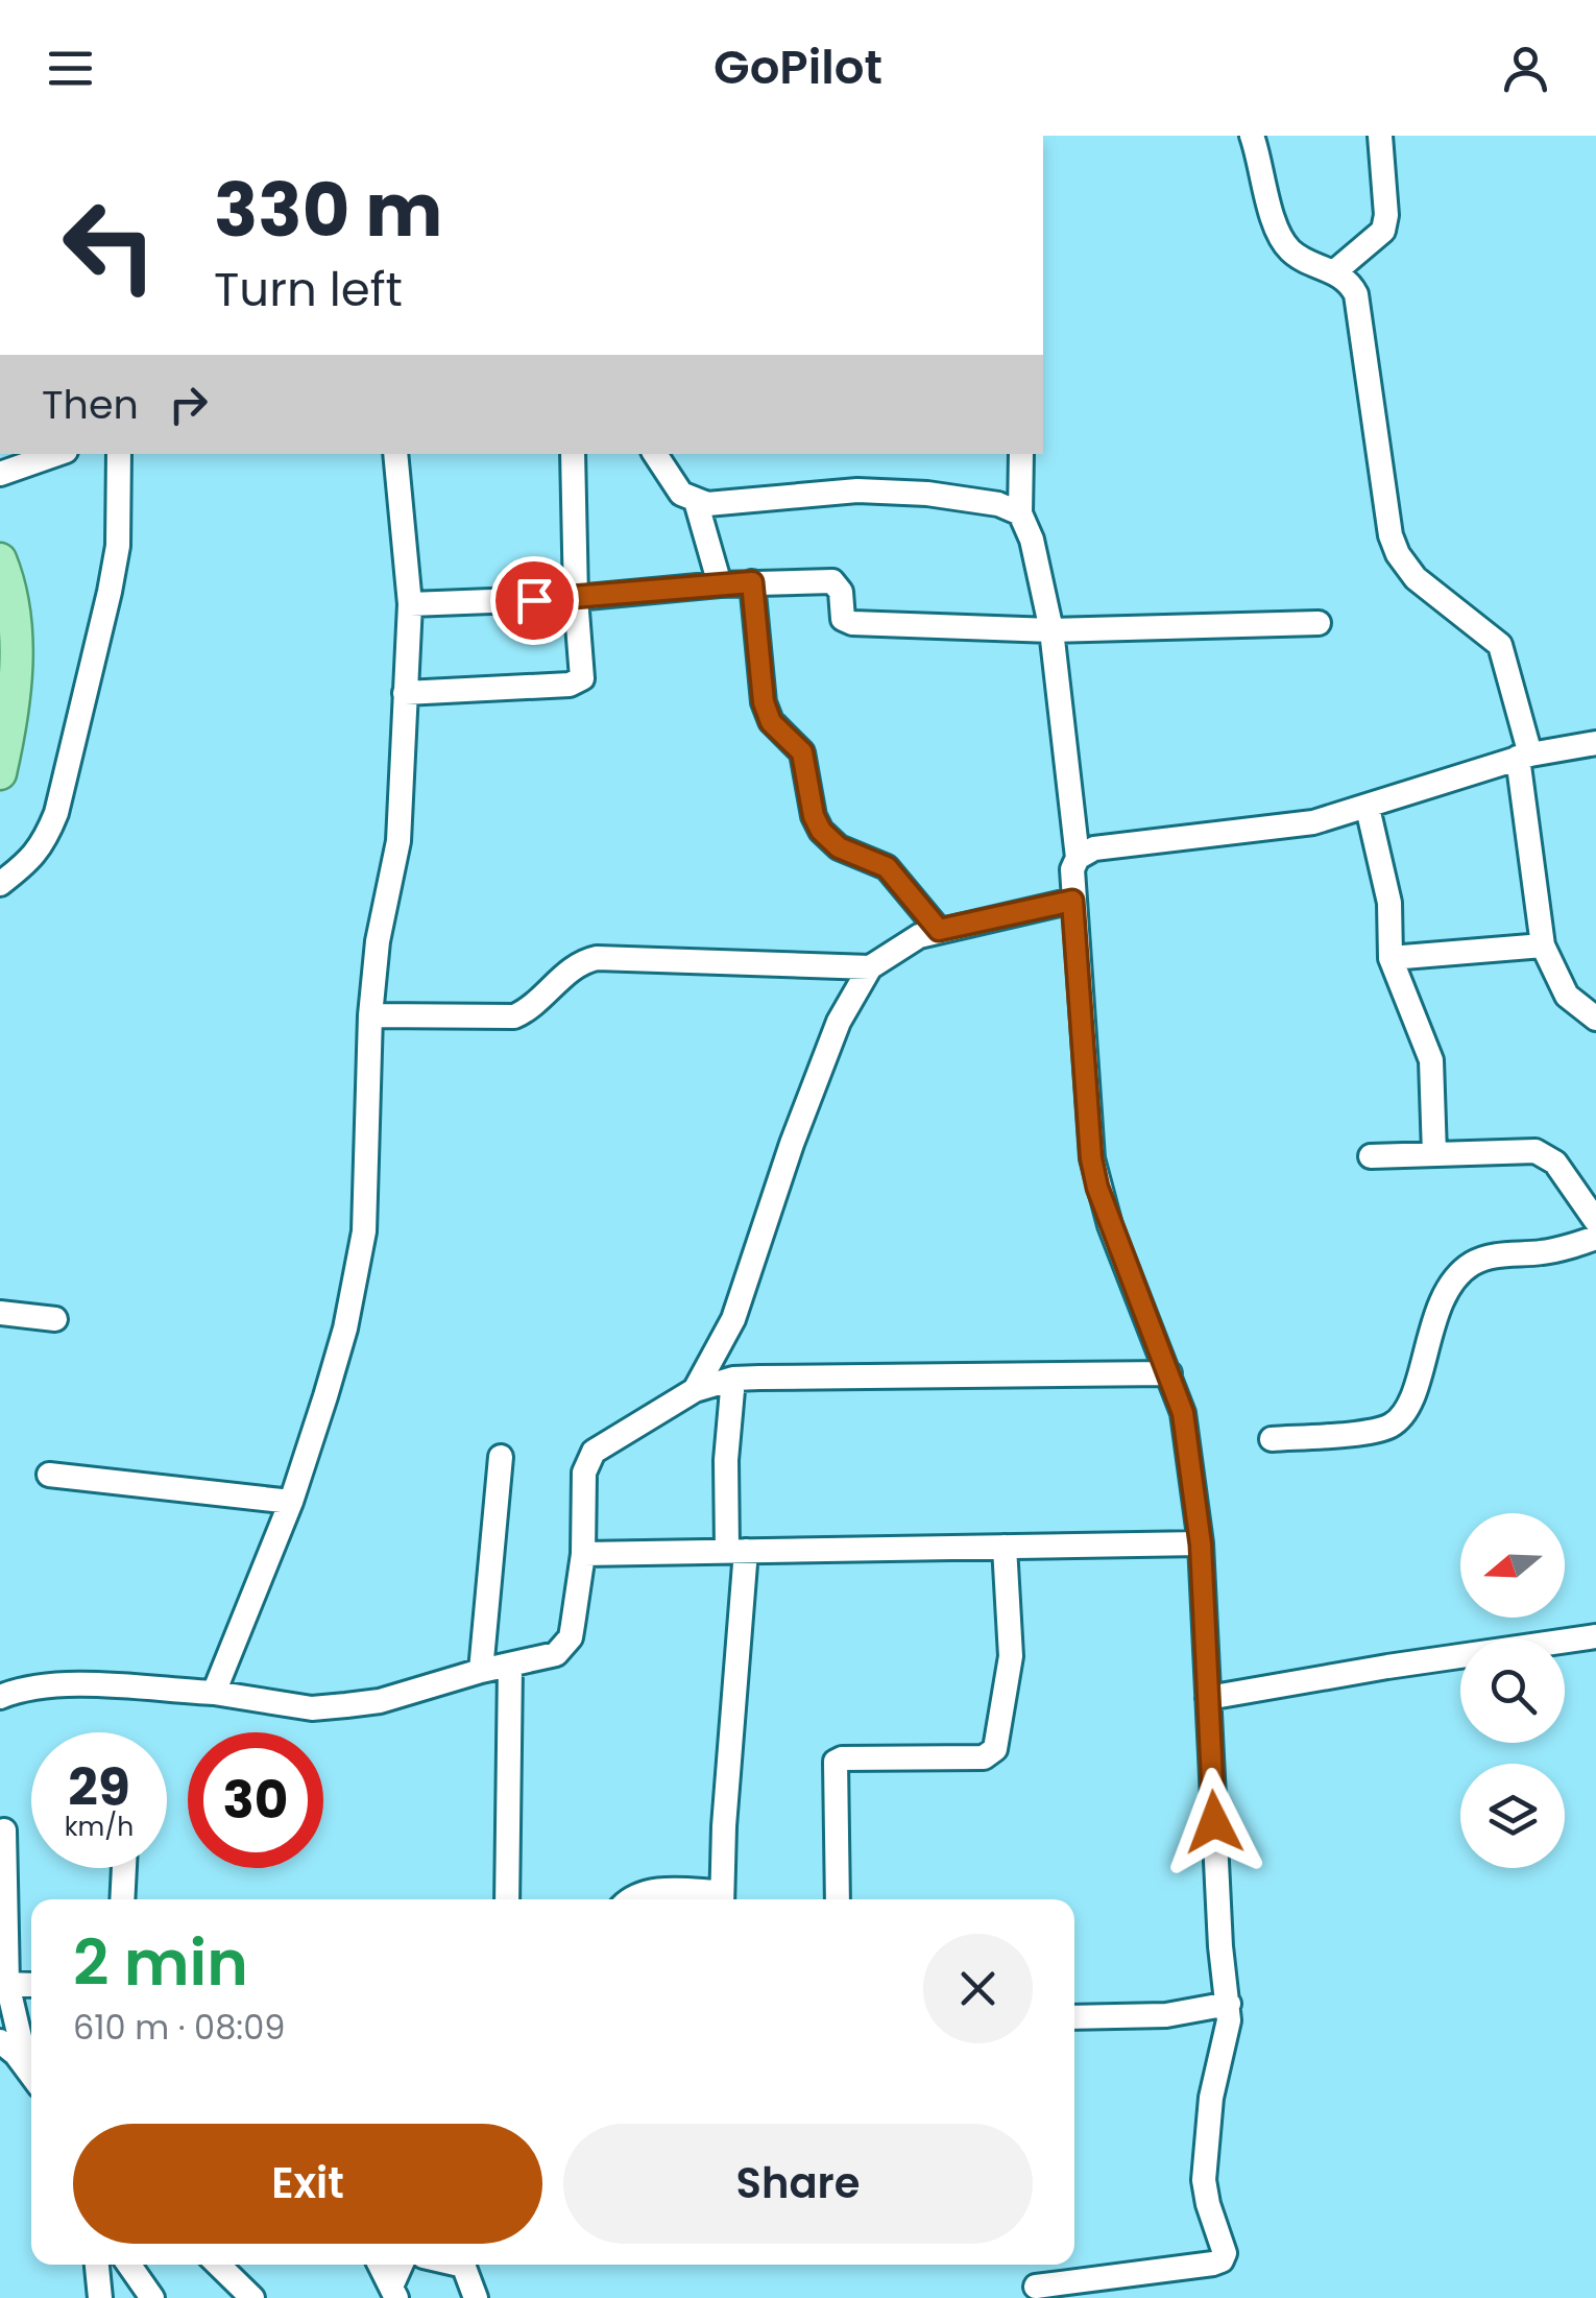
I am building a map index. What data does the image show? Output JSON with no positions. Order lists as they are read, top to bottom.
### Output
{
  "north": "left",
  "page": {
    "header": "GoPilot",
    "turn": ["330 m", "Turn left"],
    "then": "Then",
    "speed": "29 km/h",
    "limit": "30",
    "heading": ["2 min", "610 m · 08:09"],
    "buttons": ["Exit", "Share"]
  }
}
